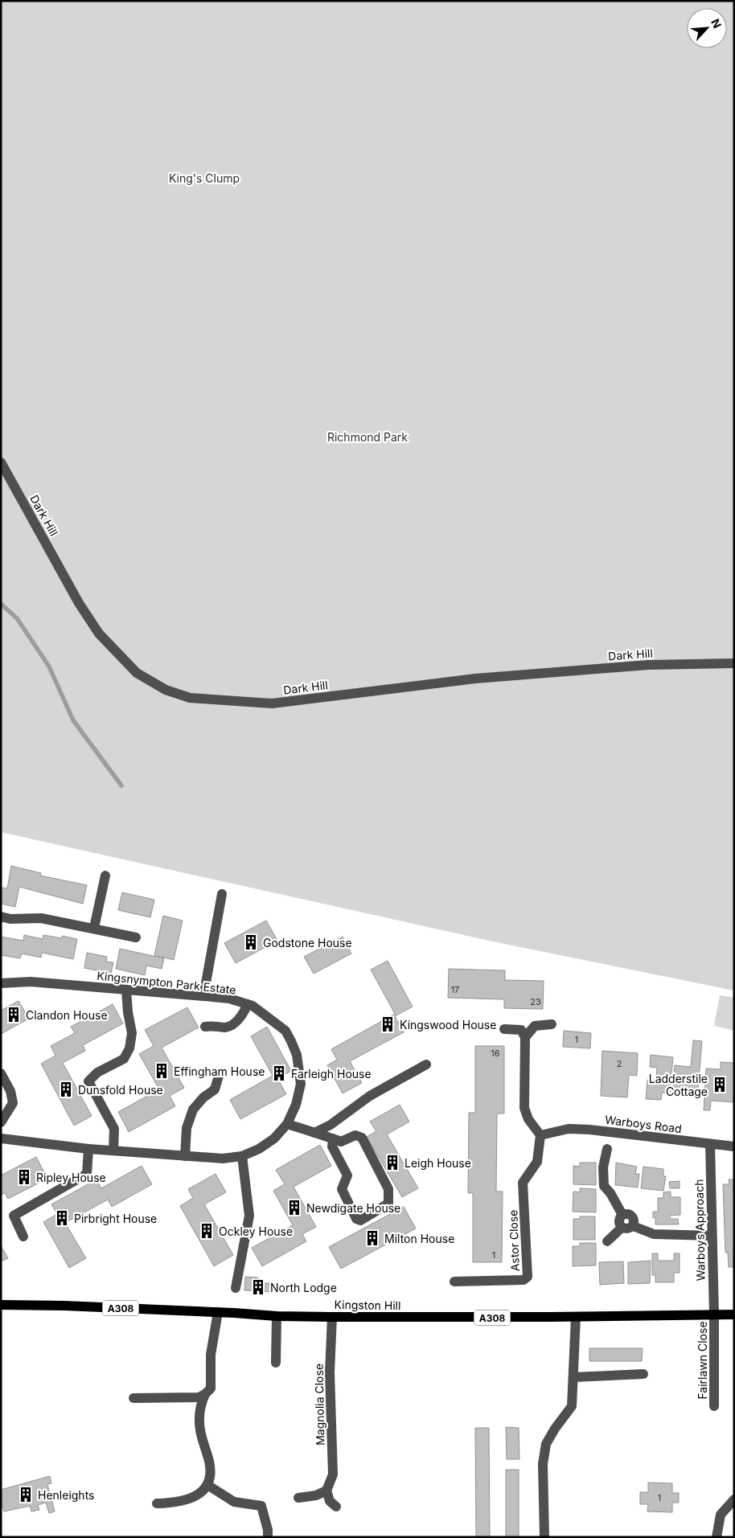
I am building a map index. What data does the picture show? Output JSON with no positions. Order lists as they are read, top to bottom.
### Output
{
  "streets": {
    "main road": ["Kingston Hill", "A308"],
    "street": [
      "Dark Hill",
      "Kingsnympton Park Estate",
      "Warboys Road",
      "Warboys Approach",
      "Astor Close",
      "Fairlawn Close",
      "Magnolia Close"
    ]
  },
  "crossings": [
    ["Warboys Road", "Warboys Approach"],
    ["Warboys Road", "Astor Close"],
    ["Warboys Approach", "Kingston Hill"],
    ["Warboys Approach", "Fairlawn Close"],
    ["Kingston Hill", "Fairlawn Close"],
    ["Kingston Hill", "Magnolia Close"]
  ],
  "parks": ["King's Clump", "Richmond Park"],
  "places": {
    "building": [
      "Godstone House",
      "Clandon House",
      "Kingswood House",
      "Effingham House",
      "Farleigh House",
      "Ladderstile Cottage",
      "Dunsfold House",
      "Leigh House",
      "Ripley House",
      "Newdigate House",
      "Pirbright House",
      "Ockley House",
      "Milton House",
      "North Lodge",
      "Henleights"
    ]
  },
  "house_numbers": [
    "17",
    "23",
    "1",
    "16",
    "2",
    "1",
    "1"
  ],
  "north": "top right"
}
